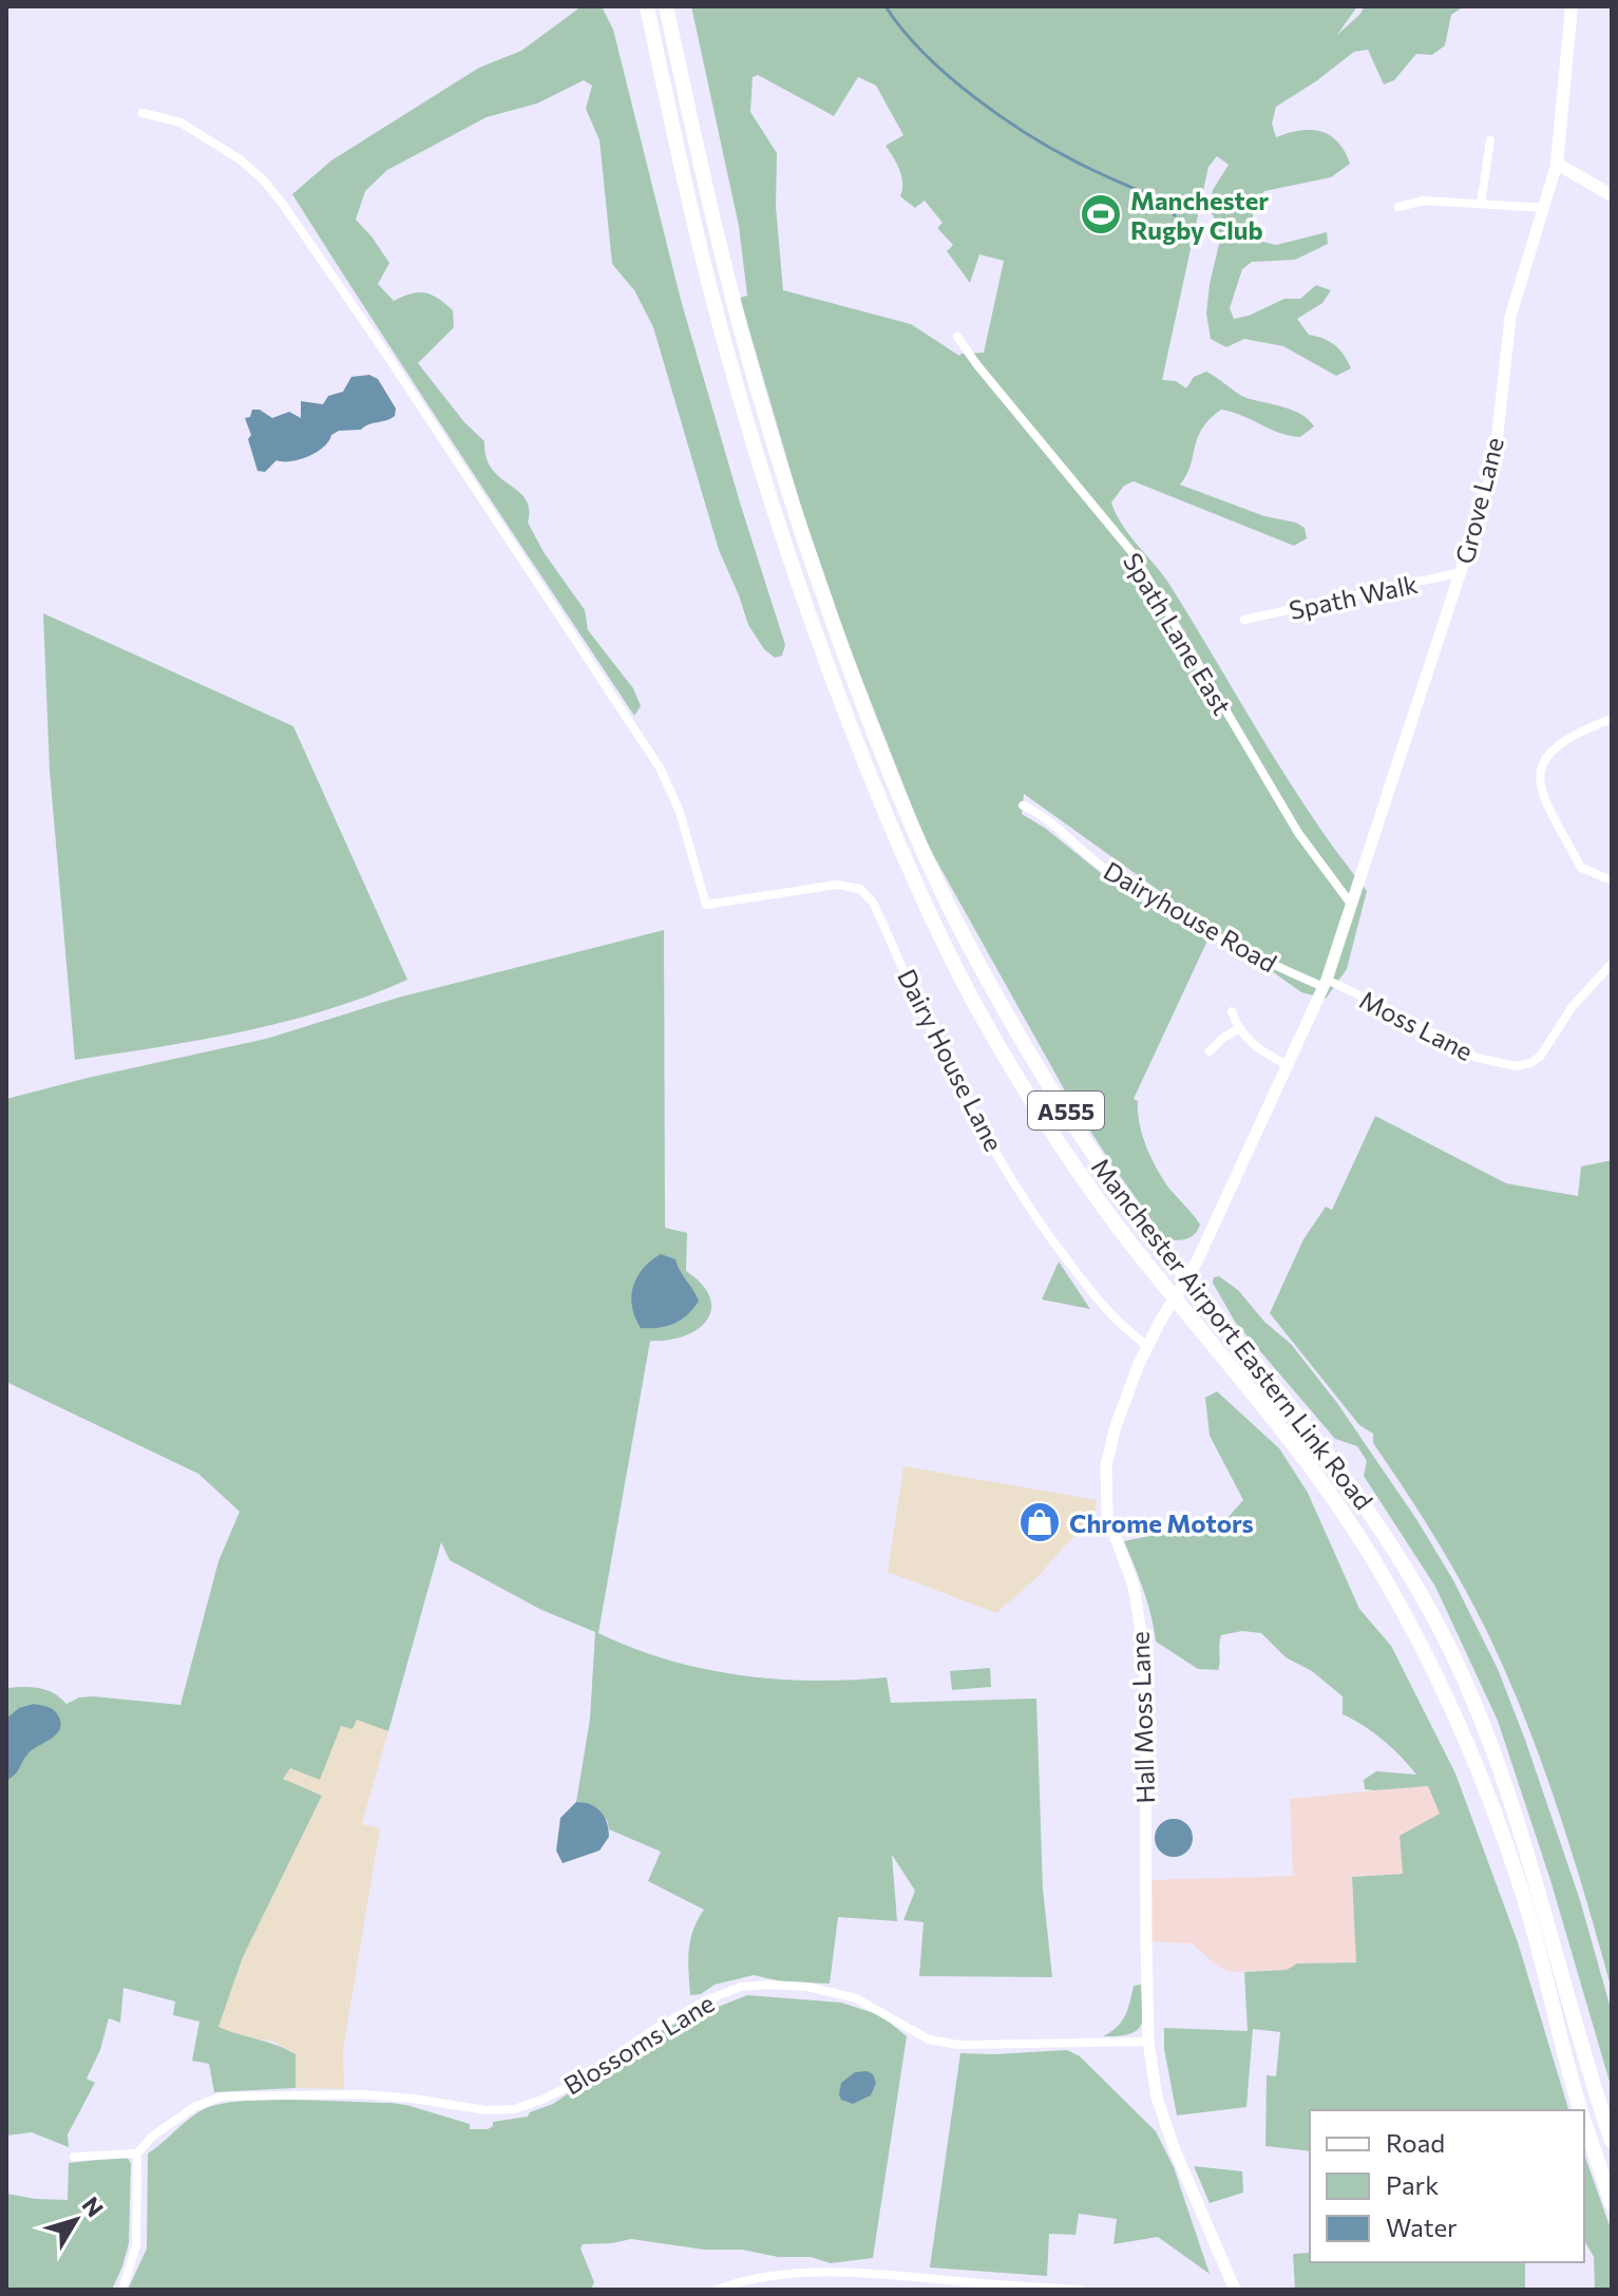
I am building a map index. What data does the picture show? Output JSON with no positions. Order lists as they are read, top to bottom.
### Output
{
  "streets": {
    "highway": ["A555", "Manchester Airport Eastern Link Road"],
    "main road": ["Grove Lane"],
    "street": [
      "Spath Walk",
      "Spath Lane East",
      "Dairyhouse Road",
      "Moss Lane",
      "Dairy House Lane",
      "Hall Moss Lane",
      "Blossoms Lane"
    ]
  },
  "crossings": [
    ["Grove Lane", "Spath Walk"],
    ["Grove Lane", "Spath Lane East"],
    ["Grove Lane", "Dairyhouse Road"],
    ["Grove Lane", "Moss Lane"],
    ["Grove Lane", "Hall Moss Lane"],
    ["Dairyhouse Road", "Moss Lane"],
    ["Dairyhouse Road", "Hall Moss Lane"],
    ["Moss Lane", "Hall Moss Lane"],
    ["Dairy House Lane", "Hall Moss Lane"],
    ["Hall Moss Lane", "Blossoms Lane"]
  ],
  "places": {
    "sports": ["Manchester Rugby Club"],
    "shop": ["Chrome Motors"]
  },
  "legend": ["Road", "Park", "Water"],
  "north": "top right"
}
